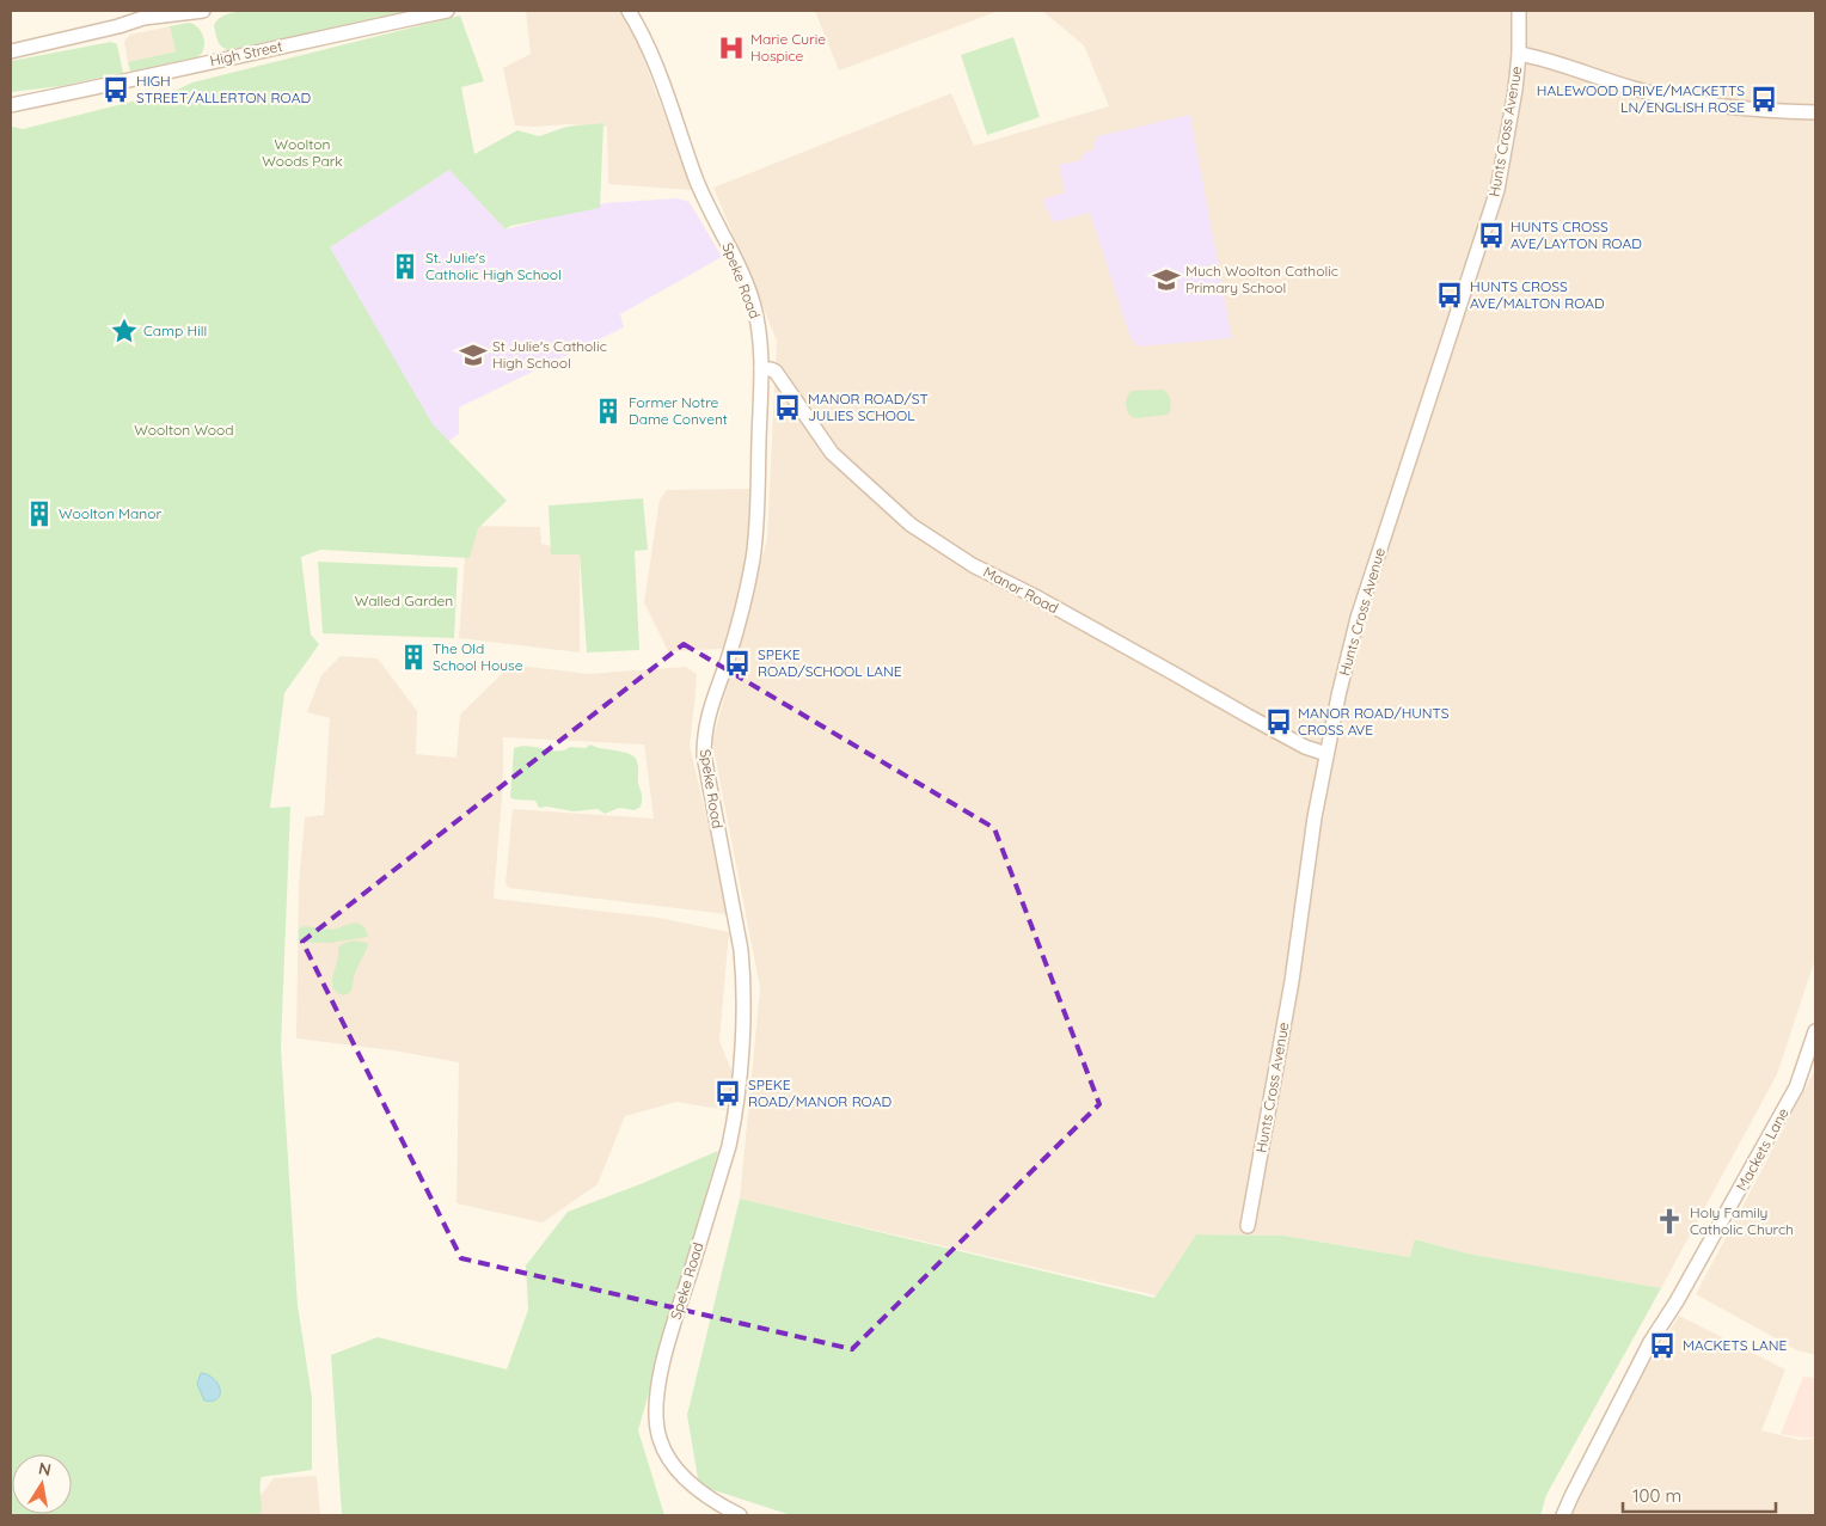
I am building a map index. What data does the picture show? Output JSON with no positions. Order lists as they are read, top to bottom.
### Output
{
  "streets": {
    "street": [
      "High Street",
      "Hunts Cross Avenue",
      "Speke Road",
      "Manor Road",
      "Mackets Lane"
    ]
  },
  "crossings": [
    ["Hunts Cross Avenue", "Manor Road"],
    ["Speke Road", "Manor Road"]
  ],
  "parks": ["Woolton Woods Park", "Woolton Wood", "Walled Garden"],
  "places": {
    "hospital": ["Marie Curie Hospice"],
    "bus stop": [
      "HIGH STREET/ALLERTON ROAD",
      "HALEWOOD DRIVE/MACKETTS LN/ENGLISH ROSE",
      "HUNTS CROSS AVE/LAYTON ROAD",
      "HUNTS CROSS AVE/MALTON ROAD",
      "MANOR ROAD/ST JULIES SCHOOL",
      "SPEKE ROAD/SCHOOL LANE",
      "MANOR ROAD/HUNTS CROSS AVE",
      "SPEKE ROAD/MANOR ROAD",
      "MACKETS LANE"
    ],
    "building": [
      "St. Julie's Catholic High School",
      "Former Notre Dame Convent",
      "Woolton Manor",
      "The Old School House"
    ],
    "school or university": ["Much Woolton Catholic Primary School", "St Julie's Catholic High School"],
    "place": ["Camp Hill"],
    "church": ["Holy Family Catholic Church"]
  },
  "scale_bar": "100 m",
  "north": "top"
}
